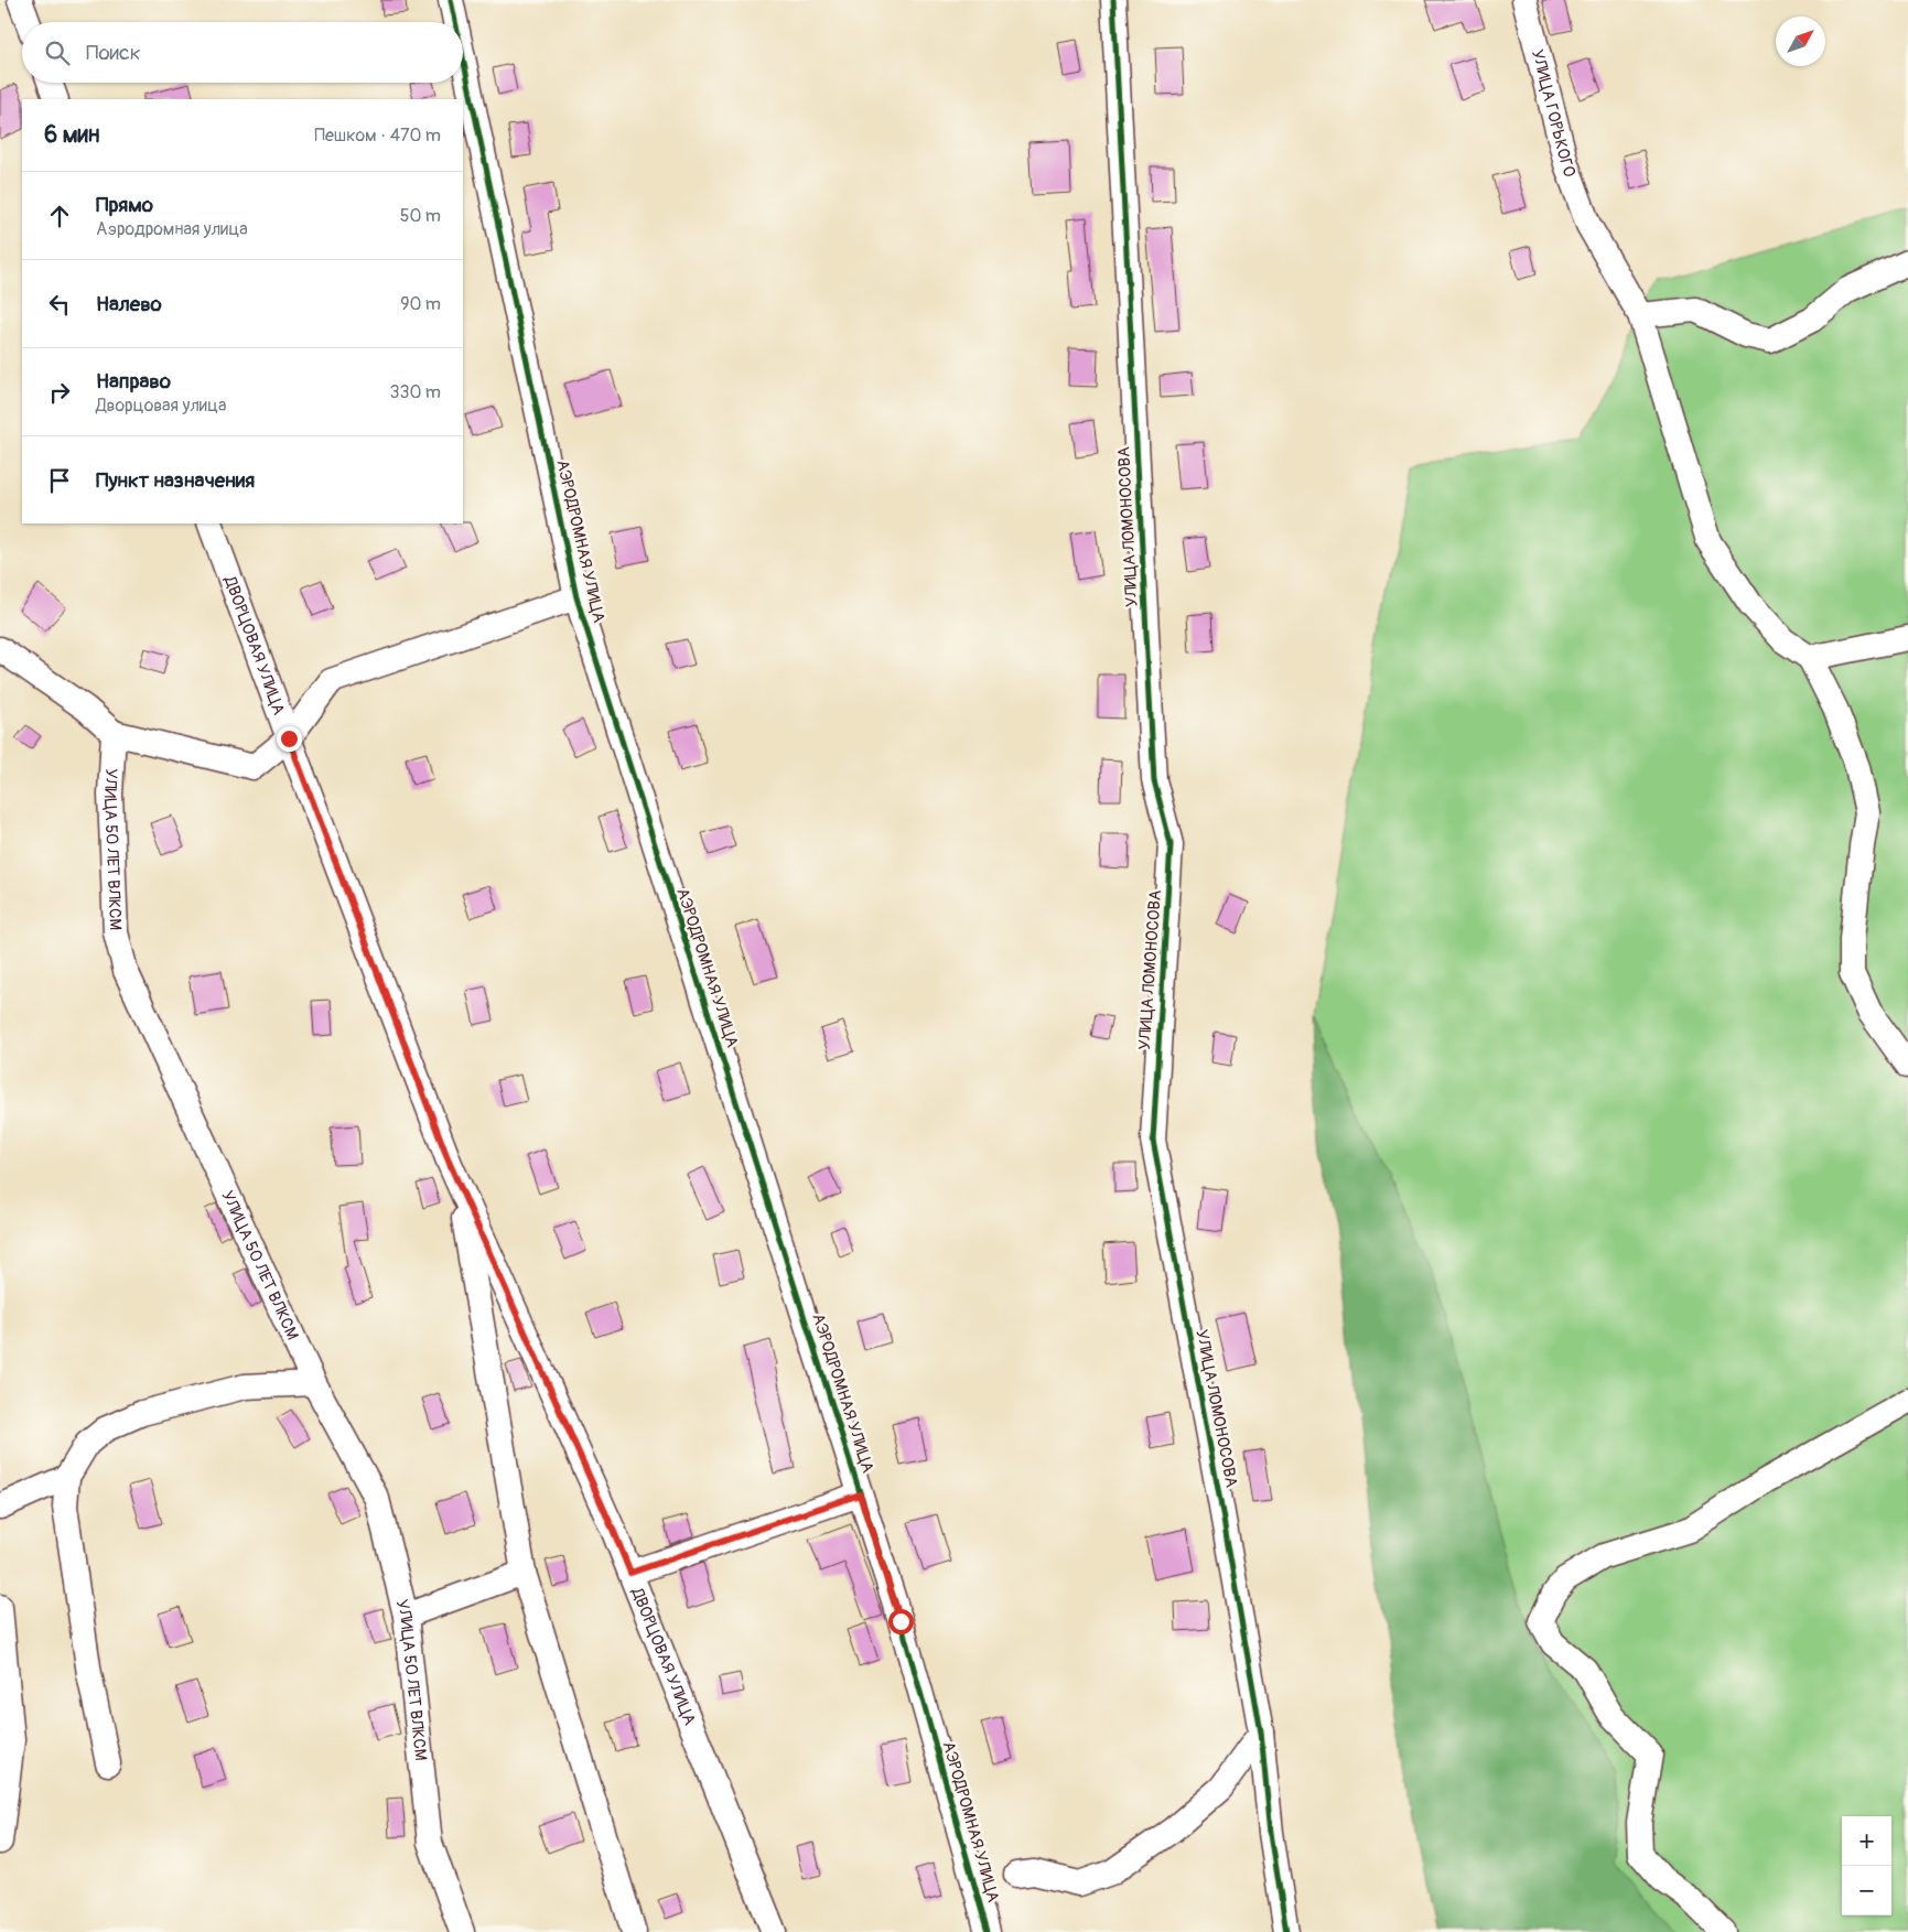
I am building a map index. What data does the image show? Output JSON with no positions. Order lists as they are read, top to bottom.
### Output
{
  "streets": {
    "street": [
      "УЛИЦА ГОРЬКОГО",
      "УЛИЦА ЛОМОНОСОВА",
      "АЭРОДРОМНАЯ УЛИЦА",
      "ДВОРЦОВАЯ УЛИЦА",
      "УЛИЦА 50 ЛЕТ ВЛКСМ"
    ]
  },
  "north": "top right",
  "page": {
    "search": "Поиск",
    "heading": ["6 мин", "Пешком · 470 m"],
    "list": [
      ["Прямо", "Аэродромная улица", "50 m"],
      ["Налево", "90 m"],
      ["Направо", "Дворцовая улица", "330 m"],
      "Пункт назначения"
    ],
    "map_buttons": ["+", "−"]
  }
}
